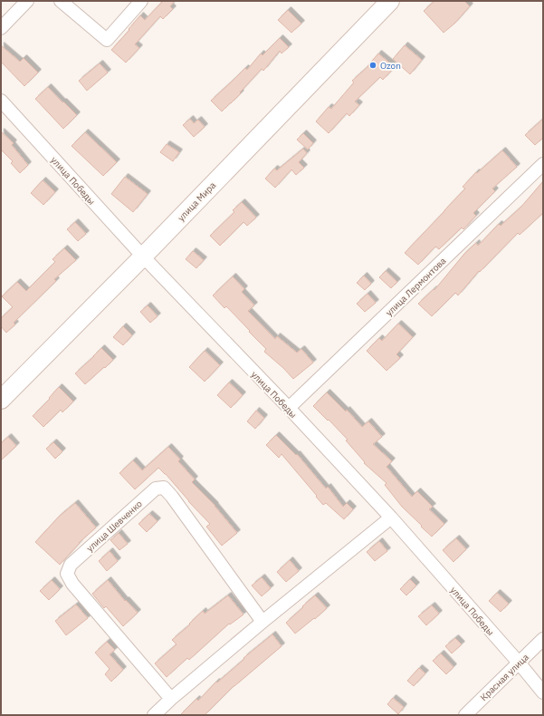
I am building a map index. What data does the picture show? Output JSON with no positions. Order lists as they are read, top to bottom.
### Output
{
  "streets": {
    "main road": ["улица Мира"],
    "street": [
      "улица Победы",
      "улица Лермонтова",
      "улица Шевченко",
      "Красная улица"
    ]
  },
  "crossings": [
    ["улица Победы", "улица Мира"],
    ["улица Победы", "улица Лермонтова"],
    ["улица Победы", "Красная улица"]
  ],
  "places": ["Ozon"]
}
